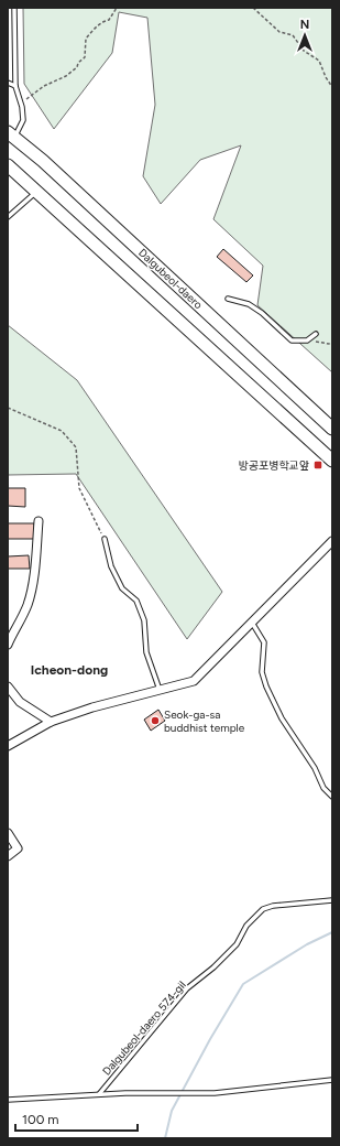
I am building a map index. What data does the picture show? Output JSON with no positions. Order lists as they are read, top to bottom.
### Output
{
  "streets": {
    "main road": ["Dalgubeol-daero"],
    "lane": ["Dalgubeol-daero 574-gil"]
  },
  "districts": ["Icheon-dong"],
  "places": {
    "transit": ["방공포병학교앞"],
    "other": ["Seok-ga-sa buddhist temple"]
  },
  "scale_bar": "100 m",
  "north": "top"
}
